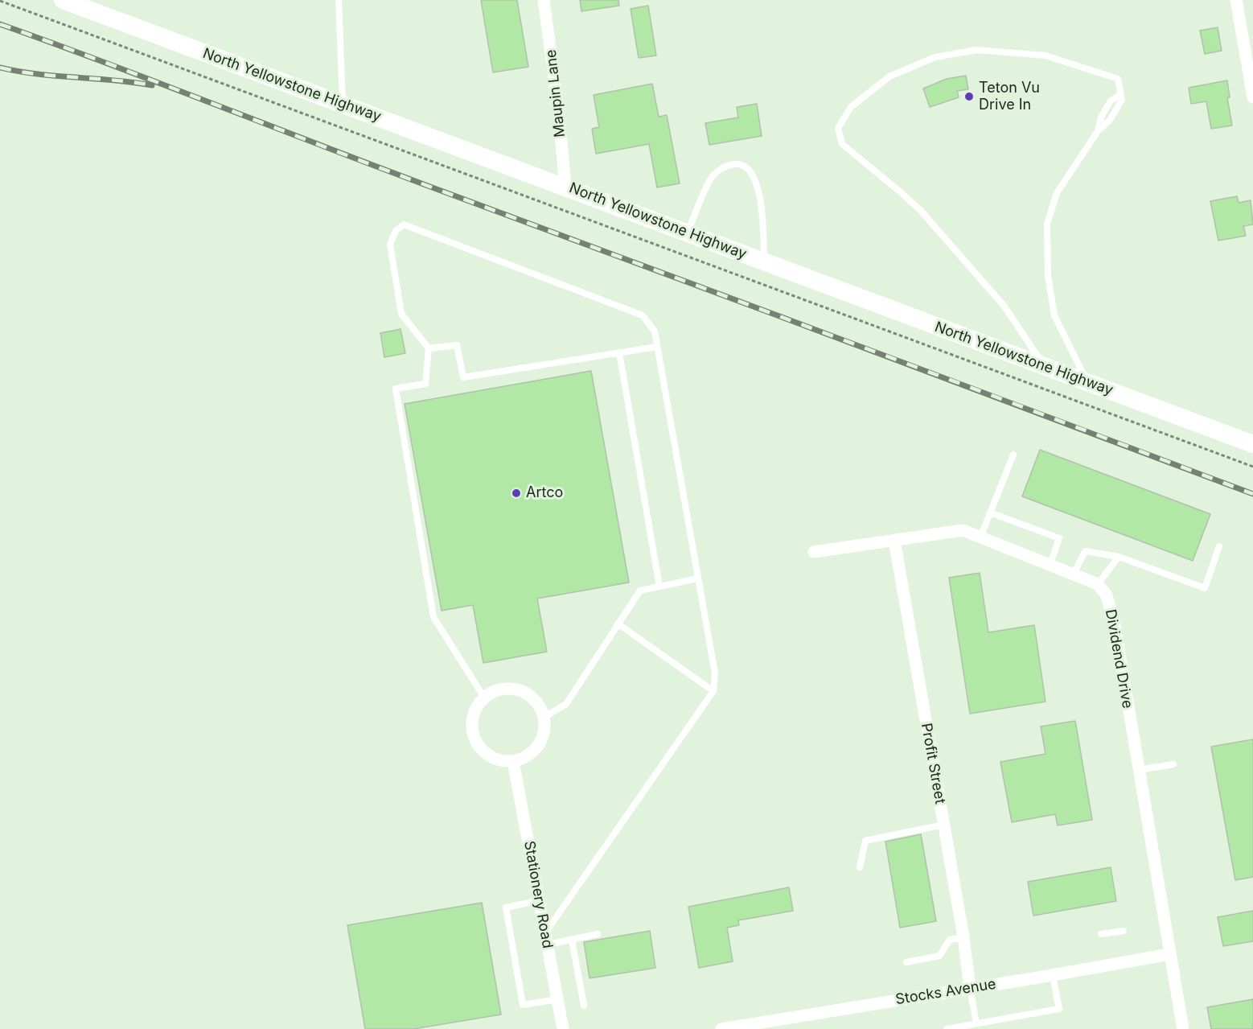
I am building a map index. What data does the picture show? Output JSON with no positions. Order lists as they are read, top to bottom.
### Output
{
  "streets": {
    "main road": ["North Yellowstone Highway"],
    "street": [
      "Maupin Lane",
      "Dividend Drive",
      "Profit Street",
      "Stationery Road",
      "Stocks Avenue"
    ]
  },
  "crossings": [
    ["North Yellowstone Highway", "Maupin Lane"],
    ["Dividend Drive", "Stocks Avenue"],
    ["Profit Street", "Stocks Avenue"]
  ],
  "places": ["Teton Vu Drive In", "Artco"]
}
